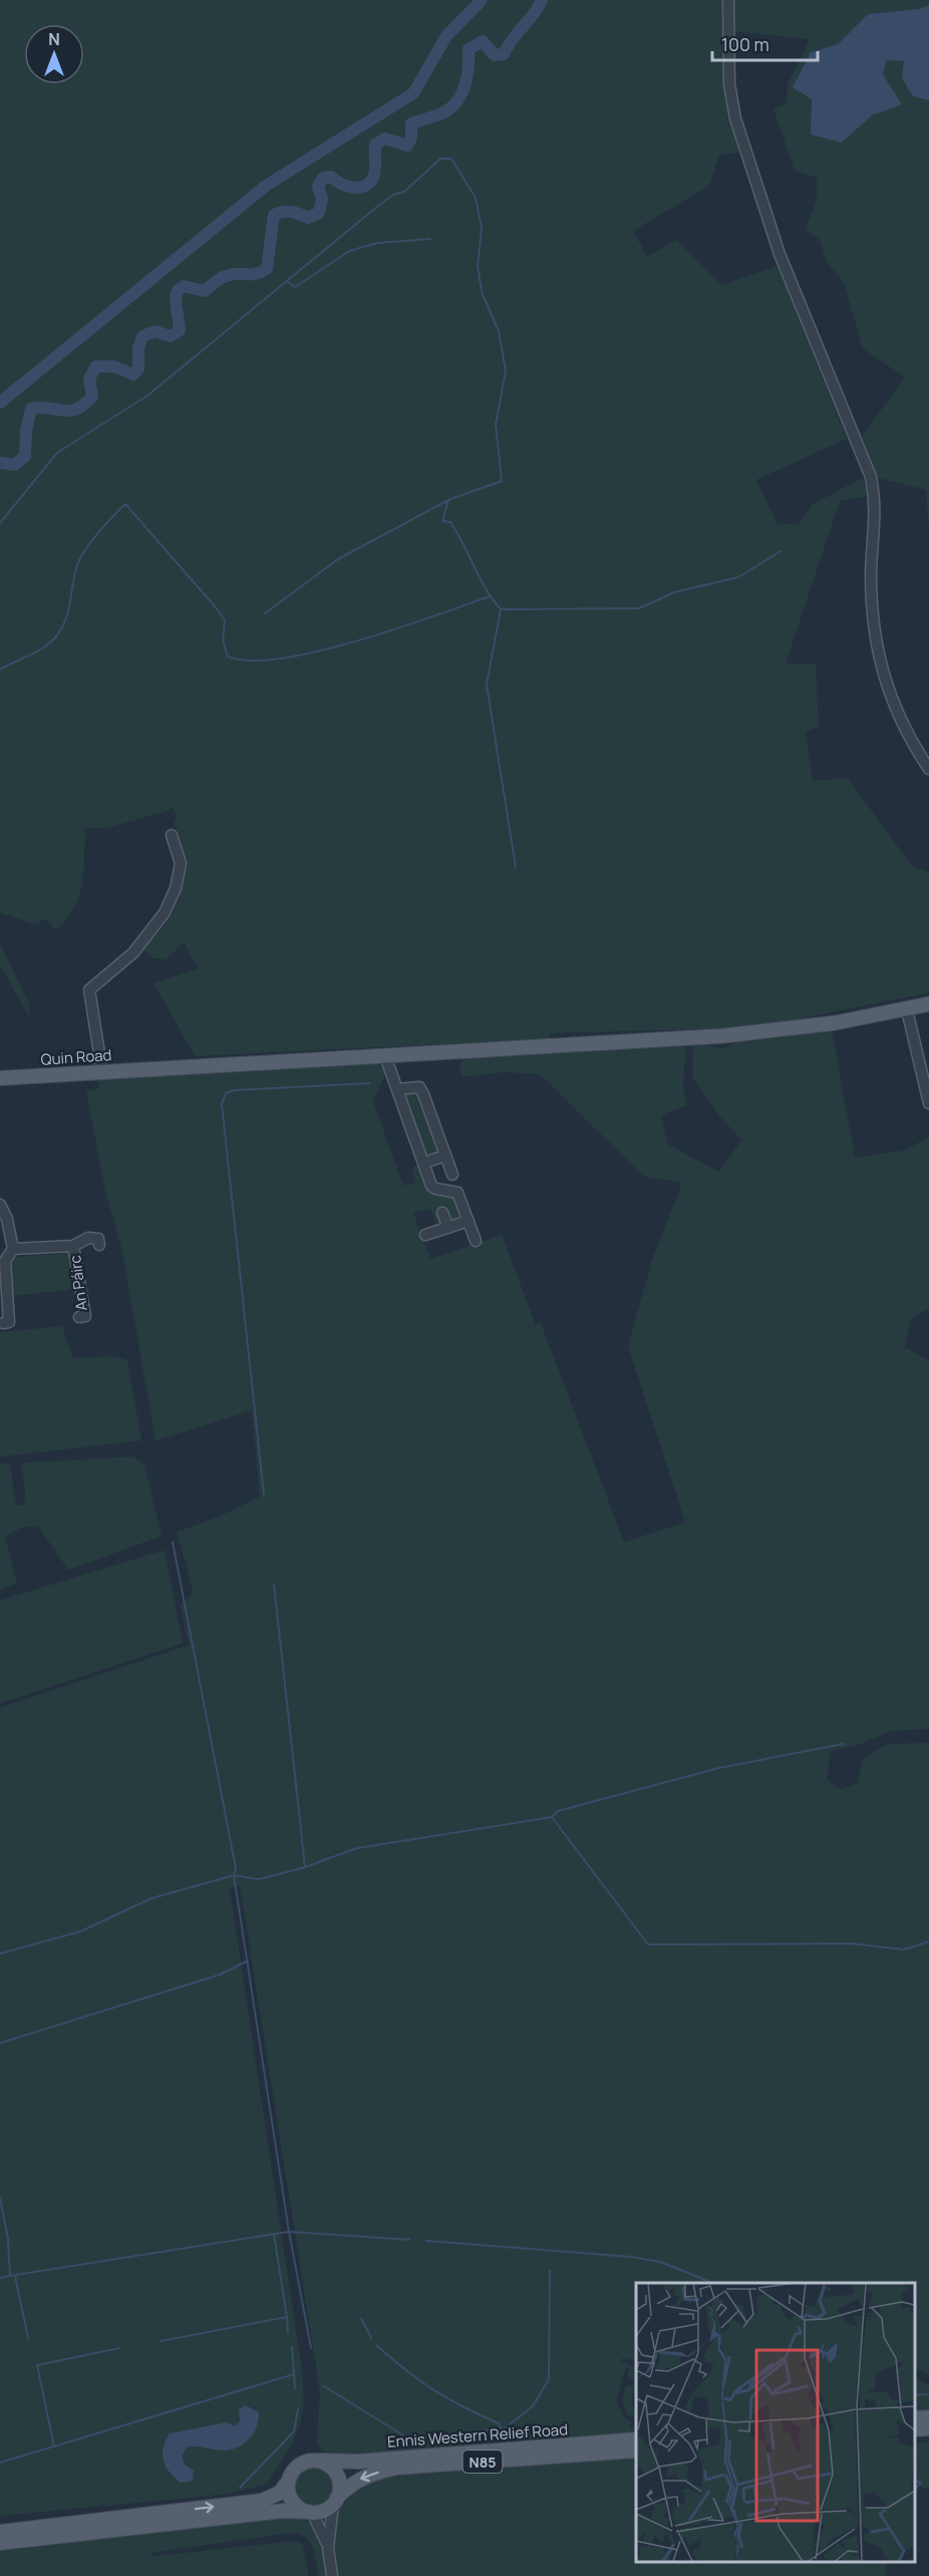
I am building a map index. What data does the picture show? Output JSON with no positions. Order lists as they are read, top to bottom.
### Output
{
  "streets": {
    "main road": ["Quin Road", "Ennis Western Relief Road", "N85"],
    "street": ["An Páirc"]
  },
  "crossings": [
    ["Ennis Western Relief Road", "N85"]
  ],
  "scale_bar": "100 m",
  "north": "top"
}
